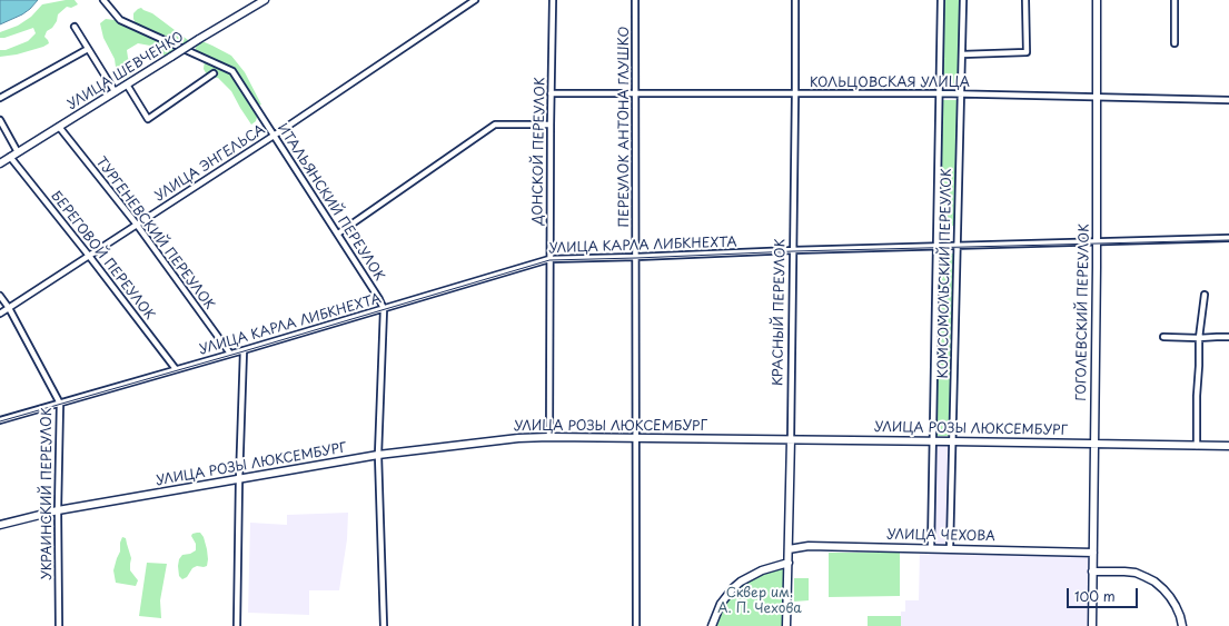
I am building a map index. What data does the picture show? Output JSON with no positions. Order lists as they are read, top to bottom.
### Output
{
  "streets": {
    "street": [
      "УЛИЦА ШЕВЧЕНКО",
      "КОЛЬЦОВСКАЯ УЛИЦА",
      "ПЕРЕУЛОК АНТОНА ГЛУШКО",
      "ДОНСКОЙ ПЕРЕУЛОК",
      "УЛИЦА ЭНГЕЛЬСА",
      "ИТАЛЬЯНСКИЙ ПЕРЕУЛОК",
      "ТУРГЕНЕВСКИЙ ПЕРЕУЛОК",
      "УЛИЦА КАРЛА ЛИБКНЕХТА",
      "БЕРЕГОВОЙ ПЕРЕУЛОК",
      "КОМСОМОЛЬСКИЙ ПЕРЕУЛОК",
      "КРАСНЫЙ ПЕРЕУЛОК",
      "ГОГОЛЕВСКИЙ ПЕРЕУЛОК",
      "УЛИЦА РОЗЫ ЛЮКСЕМБУРГ",
      "УКРАИНСКИЙ ПЕРЕУЛОК",
      "УЛИЦА ЧЕХОВА"
    ]
  },
  "crossings": [
    ["УЛИЦА ШЕВЧЕНКО", "ТУРГЕНЕВСКИЙ ПЕРЕУЛОК"],
    ["УЛИЦА ШЕВЧЕНКО", "БЕРЕГОВОЙ ПЕРЕУЛОК"],
    ["КОЛЬЦОВСКАЯ УЛИЦА", "ПЕРЕУЛОК АНТОНА ГЛУШКО"],
    ["КОЛЬЦОВСКАЯ УЛИЦА", "ДОНСКОЙ ПЕРЕУЛОК"],
    ["КОЛЬЦОВСКАЯ УЛИЦА", "КОМСОМОЛЬСКИЙ ПЕРЕУЛОК"],
    ["КОЛЬЦОВСКАЯ УЛИЦА", "КРАСНЫЙ ПЕРЕУЛОК"],
    ["КОЛЬЦОВСКАЯ УЛИЦА", "ГОГОЛЕВСКИЙ ПЕРЕУЛОК"],
    ["ПЕРЕУЛОК АНТОНА ГЛУШКО", "УЛИЦА КАРЛА ЛИБКНЕХТА"],
    ["ПЕРЕУЛОК АНТОНА ГЛУШКО", "УЛИЦА РОЗЫ ЛЮКСЕМБУРГ"],
    ["ДОНСКОЙ ПЕРЕУЛОК", "УЛИЦА КАРЛА ЛИБКНЕХТА"],
    ["ДОНСКОЙ ПЕРЕУЛОК", "УЛИЦА РОЗЫ ЛЮКСЕМБУРГ"],
    ["УЛИЦА ЭНГЕЛЬСА", "ИТАЛЬЯНСКИЙ ПЕРЕУЛОК"],
    ["УЛИЦА ЭНГЕЛЬСА", "ТУРГЕНЕВСКИЙ ПЕРЕУЛОК"],
    ["УЛИЦА ЭНГЕЛЬСА", "БЕРЕГОВОЙ ПЕРЕУЛОК"],
    ["УЛИЦА ЭНГЕЛЬСА", "УКРАИНСКИЙ ПЕРЕУЛОК"],
    ["ИТАЛЬЯНСКИЙ ПЕРЕУЛОК", "УЛИЦА КАРЛА ЛИБКНЕХТА"],
    ["ТУРГЕНЕВСКИЙ ПЕРЕУЛОК", "УЛИЦА КАРЛА ЛИБКНЕХТА"],
    ["УЛИЦА КАРЛА ЛИБКНЕХТА", "БЕРЕГОВОЙ ПЕРЕУЛОК"],
    ["УЛИЦА КАРЛА ЛИБКНЕХТА", "КОМСОМОЛЬСКИЙ ПЕРЕУЛОК"],
    ["УЛИЦА КАРЛА ЛИБКНЕХТА", "КРАСНЫЙ ПЕРЕУЛОК"],
    ["УЛИЦА КАРЛА ЛИБКНЕХТА", "ГОГОЛЕВСКИЙ ПЕРЕУЛОК"],
    ["УЛИЦА КАРЛА ЛИБКНЕХТА", "УКРАИНСКИЙ ПЕРЕУЛОК"],
    ["КОМСОМОЛЬСКИЙ ПЕРЕУЛОК", "УЛИЦА РОЗЫ ЛЮКСЕМБУРГ"],
    ["КОМСОМОЛЬСКИЙ ПЕРЕУЛОК", "УЛИЦА ЧЕХОВА"],
    ["КРАСНЫЙ ПЕРЕУЛОК", "УЛИЦА РОЗЫ ЛЮКСЕМБУРГ"],
    ["КРАСНЫЙ ПЕРЕУЛОК", "УЛИЦА ЧЕХОВА"],
    ["ГОГОЛЕВСКИЙ ПЕРЕУЛОК", "УЛИЦА РОЗЫ ЛЮКСЕМБУРГ"],
    ["ГОГОЛЕВСКИЙ ПЕРЕУЛОК", "УЛИЦА ЧЕХОВА"],
    ["УЛИЦА РОЗЫ ЛЮКСЕМБУРГ", "УКРАИНСКИЙ ПЕРЕУЛОК"]
  ],
  "parks": ["Сквер им. А. П. Чехова"],
  "scale_bar": "100 m"
}
